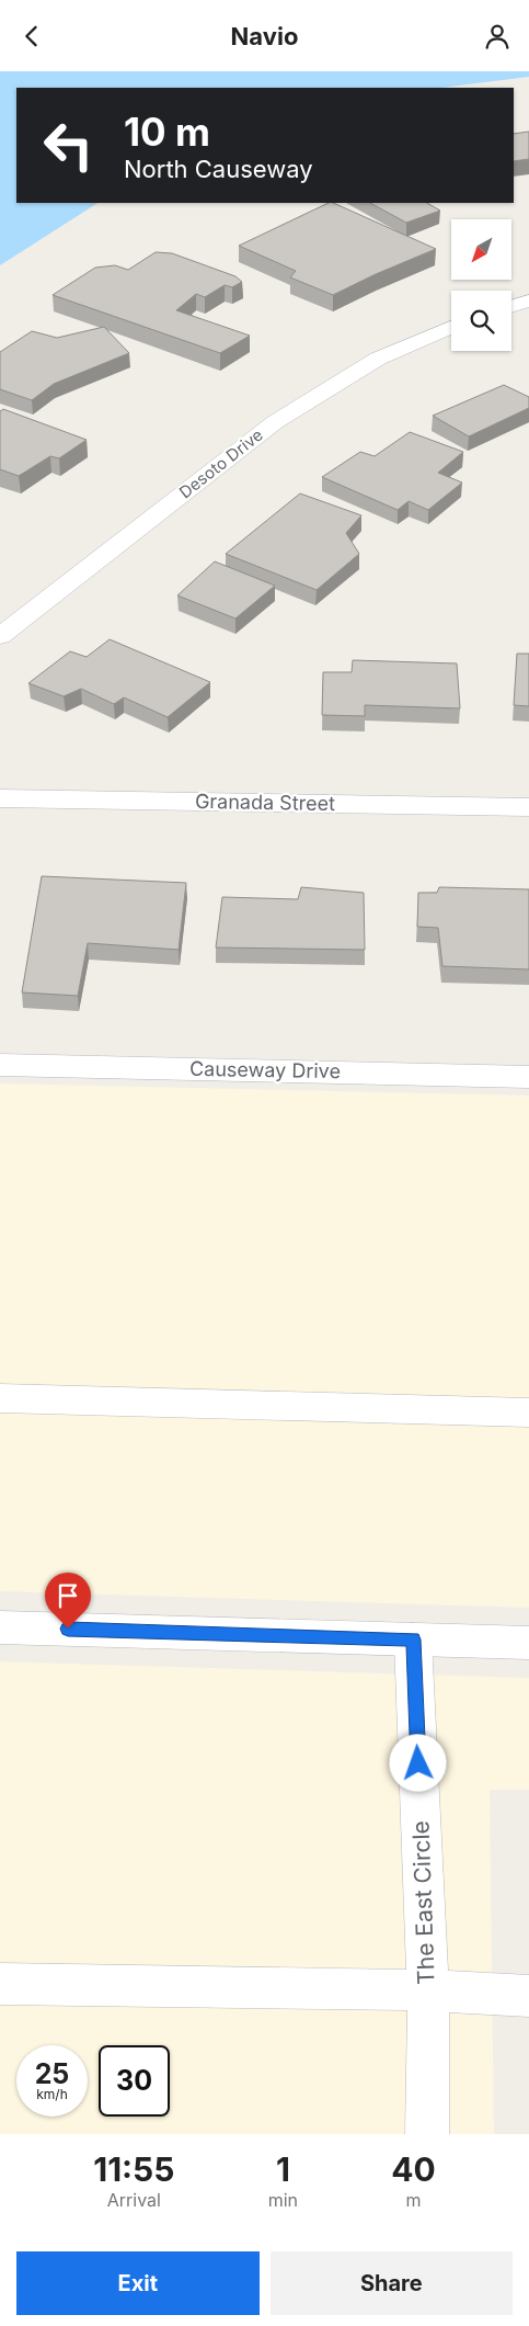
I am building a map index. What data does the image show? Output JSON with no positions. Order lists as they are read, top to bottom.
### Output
{
  "streets": {
    "street": [
      "Desoto Drive",
      "Granada Street",
      "Causeway Drive",
      "The East Circle"
    ]
  },
  "north": "bottom left",
  "page": {
    "header": "Navio",
    "turn": ["10 m", "North Causeway"],
    "speed": "25 km/h",
    "limit": "30",
    "eta": [
      "11:55",
      "Arrival",
      "1",
      "min",
      "40",
      "m"
    ],
    "buttons": ["Exit", "Share"]
  }
}
